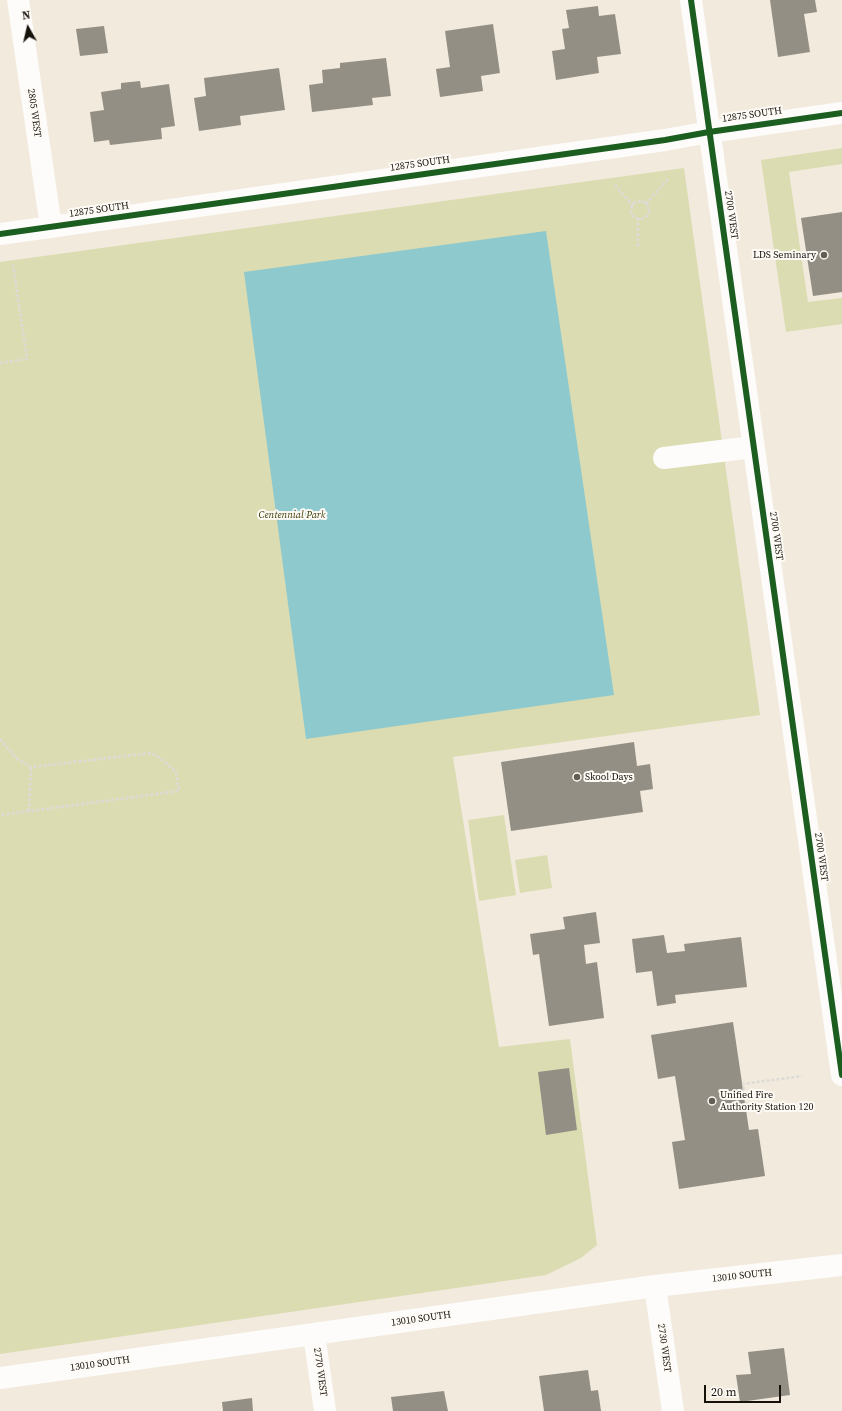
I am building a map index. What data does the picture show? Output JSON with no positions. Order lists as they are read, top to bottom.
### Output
{
  "streets": {
    "street": [
      "2805 WEST",
      "12875 SOUTH",
      "2700 WEST",
      "13010 SOUTH",
      "2730 WEST",
      "2770 WEST"
    ]
  },
  "crossings": [
    ["2805 WEST", "12875 SOUTH"],
    ["12875 SOUTH", "2700 WEST"],
    ["13010 SOUTH", "2730 WEST"],
    ["13010 SOUTH", "2770 WEST"]
  ],
  "parks": ["Centennial Park"],
  "places": ["LDS Seminary", "Skool Days", "Unified Fire Authority Station 120"],
  "scale_bar": "20 m",
  "north": "top"
}
